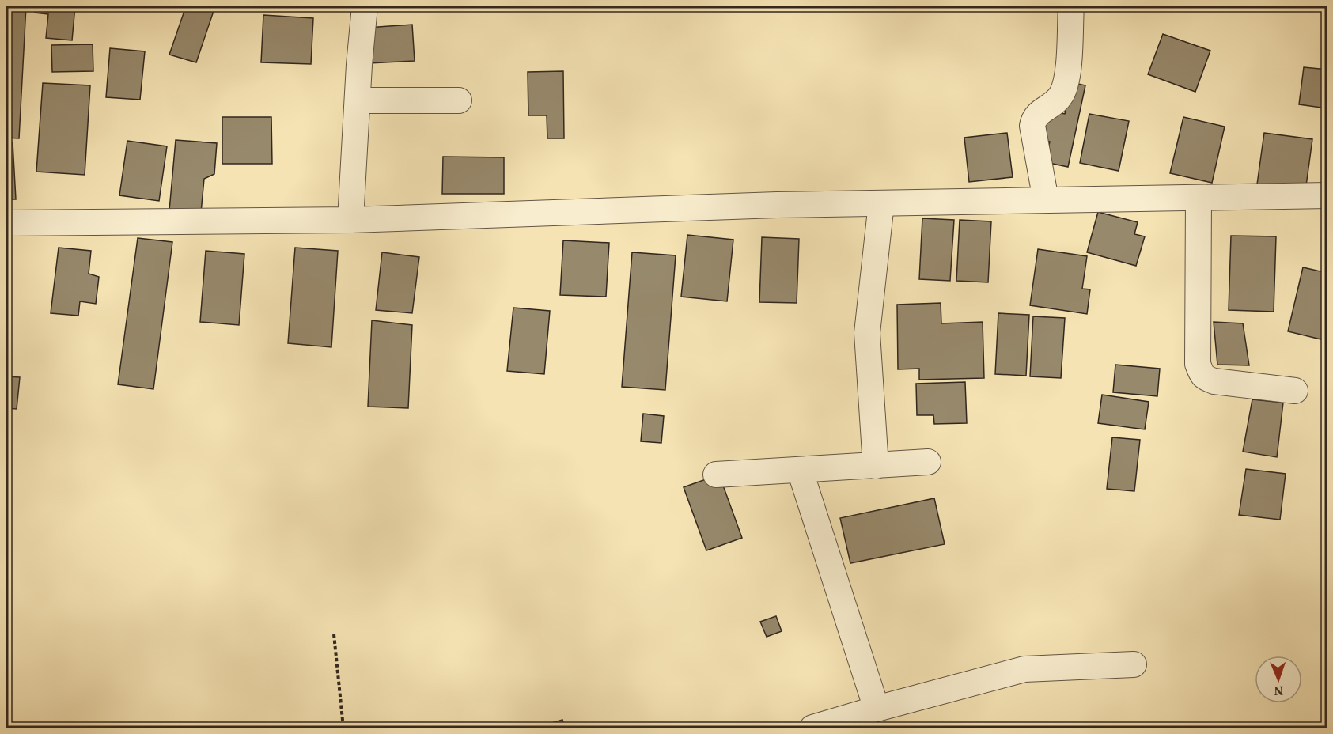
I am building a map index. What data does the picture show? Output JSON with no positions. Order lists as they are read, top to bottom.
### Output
{
  "north": "bottom"
}
